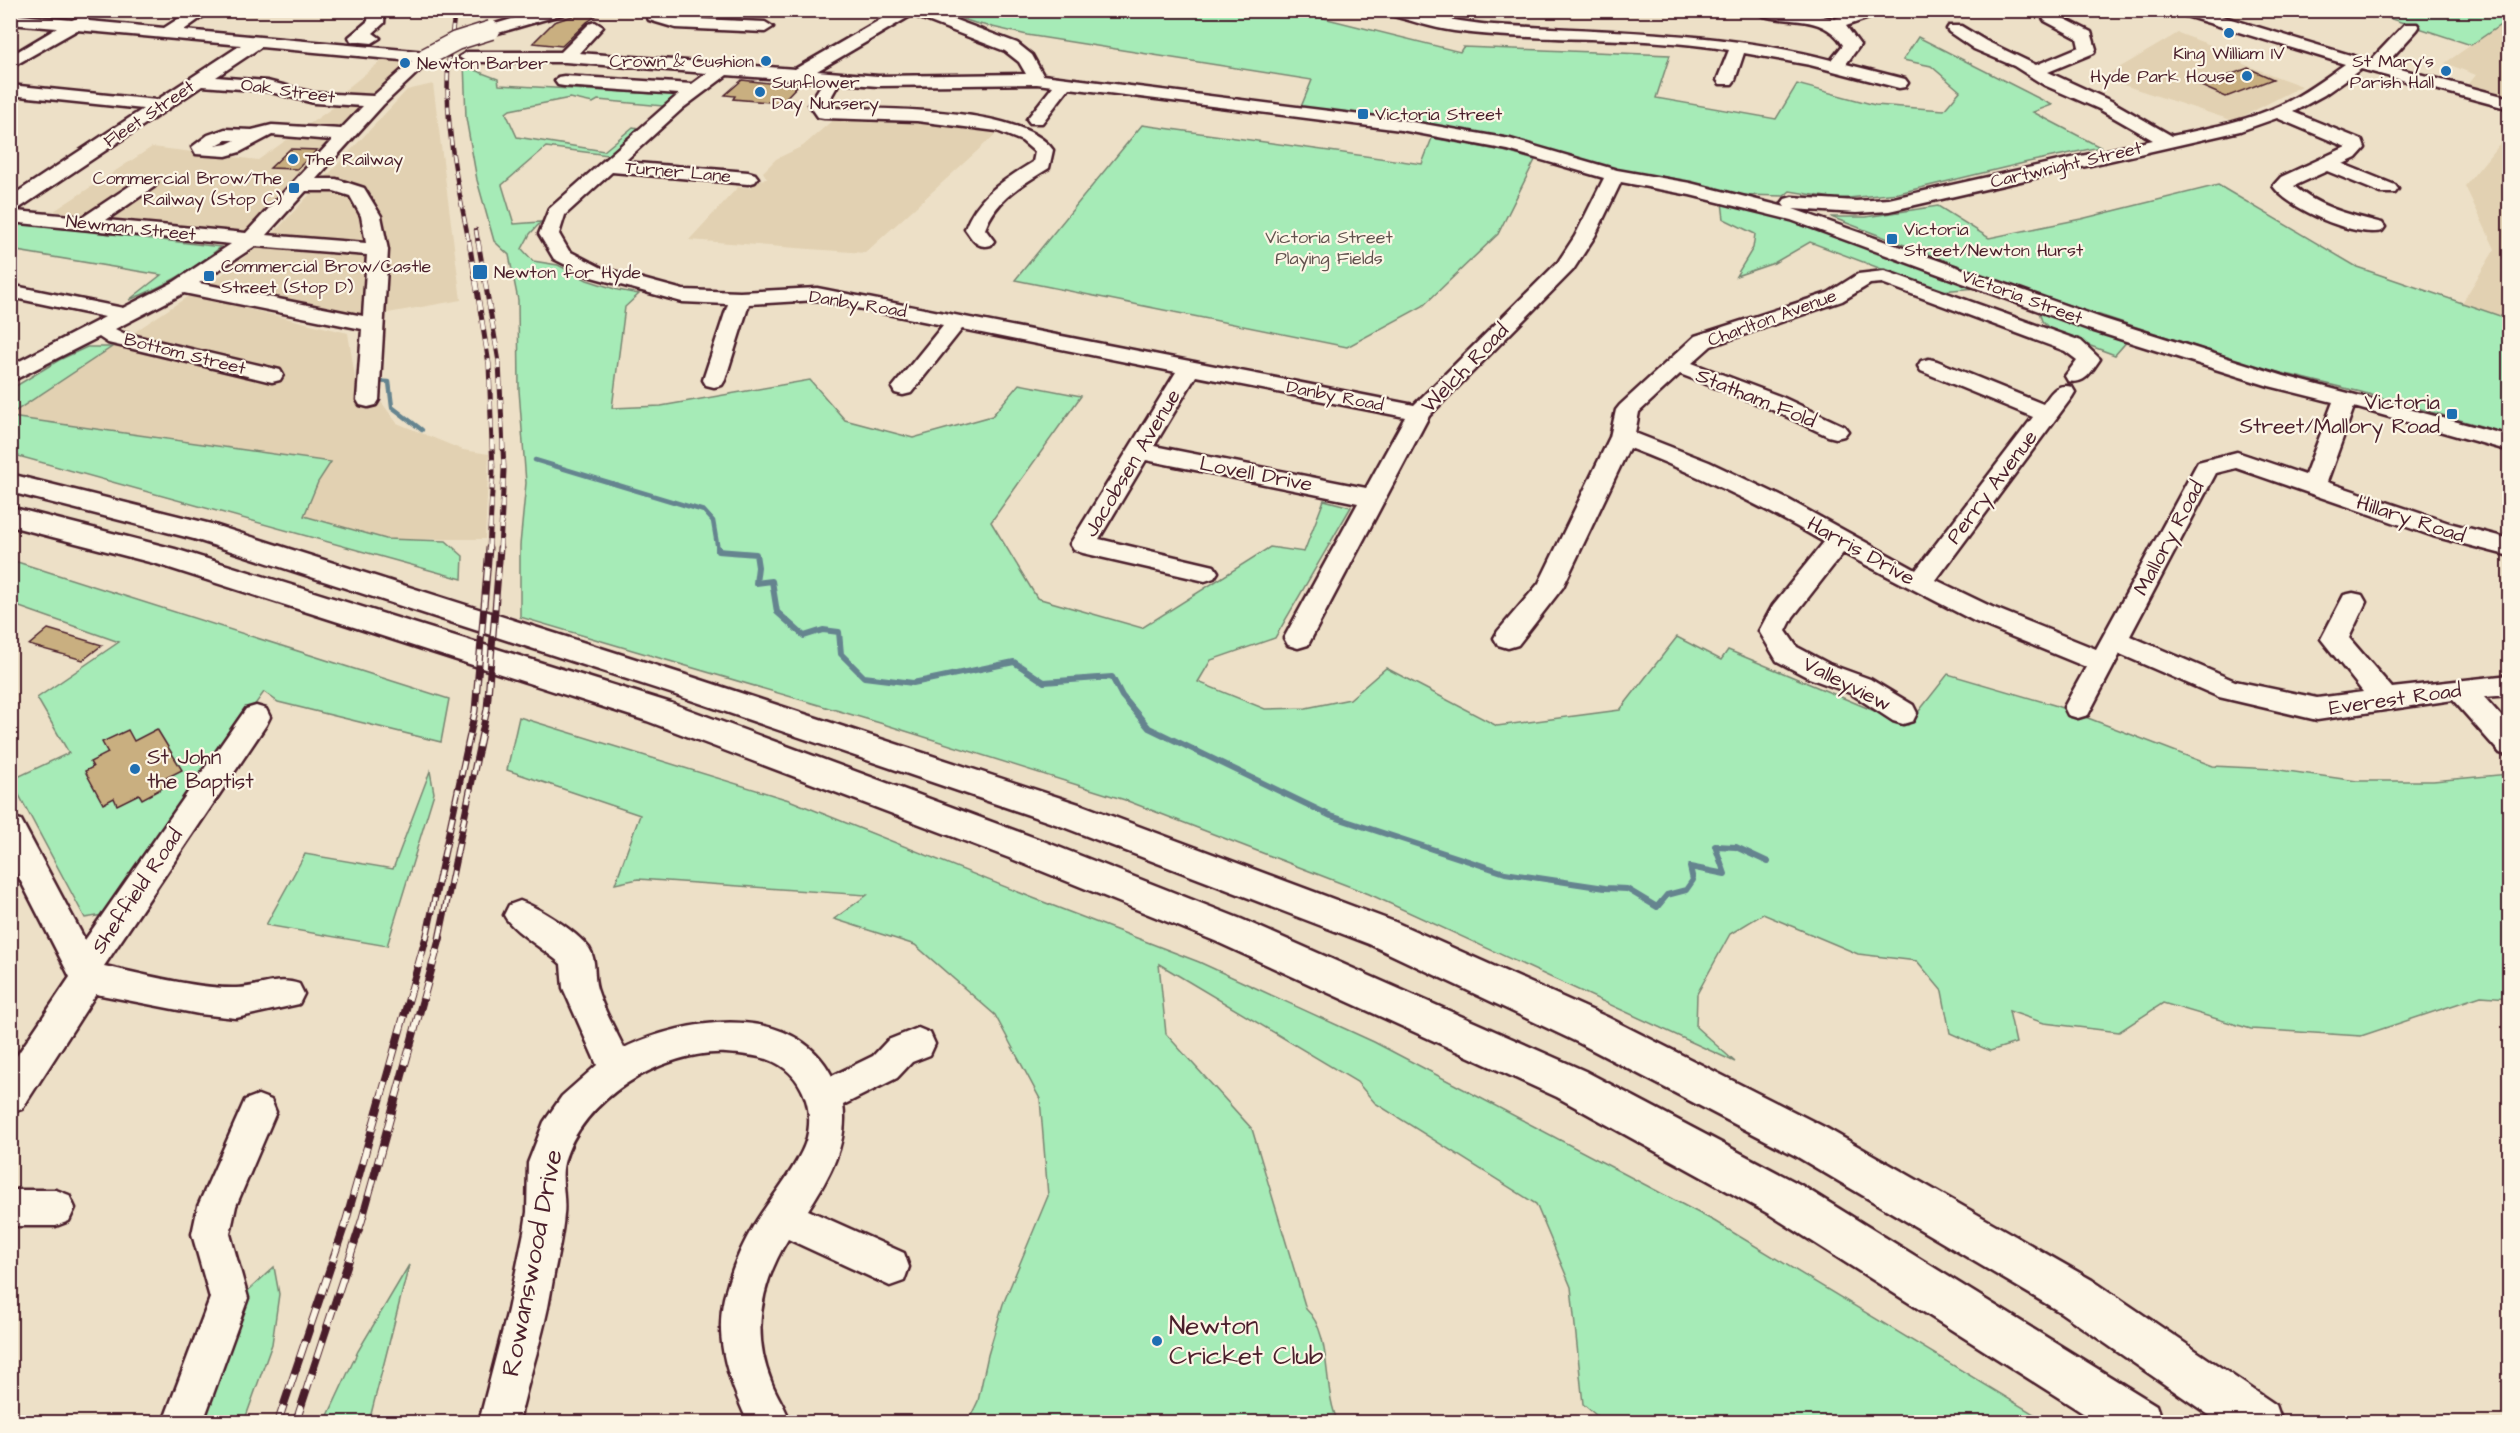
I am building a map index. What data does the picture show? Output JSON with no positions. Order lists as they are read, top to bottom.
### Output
{
  "streets": {
    "street": [
      "Oak Street",
      "Fleet Street",
      "Cartwright Street",
      "Turner Lane",
      "Newman Street",
      "Victoria Street",
      "Danby Road",
      "Charlton Avenue",
      "Bottom Street",
      "Welch Road",
      "Statham Fold",
      "Jacobsen Avenue",
      "Lovell Drive",
      "Perry Avenue",
      "Hillary Road",
      "Mallory Road",
      "Harris Drive",
      "Valleyview",
      "Everest Road",
      "Sheffield Road",
      "Rowanswood Drive"
    ]
  },
  "crossings": [
    ["Oak Street", "Fleet Street"],
    ["Fleet Street", "Victoria Street"],
    ["Cartwright Street", "Victoria Street"],
    ["Turner Lane", "Danby Road"],
    ["Victoria Street", "Danby Road"],
    ["Victoria Street", "Welch Road"],
    ["Danby Road", "Welch Road"],
    ["Danby Road", "Jacobsen Avenue"],
    ["Charlton Avenue", "Statham Fold"],
    ["Charlton Avenue", "Perry Avenue"],
    ["Charlton Avenue", "Harris Drive"],
    ["Welch Road", "Lovell Drive"],
    ["Jacobsen Avenue", "Lovell Drive"],
    ["Perry Avenue", "Harris Drive"],
    ["Hillary Road", "Mallory Road"],
    ["Mallory Road", "Harris Drive"],
    ["Mallory Road", "Everest Road"],
    ["Harris Drive", "Valleyview"],
    ["Harris Drive", "Everest Road"]
  ],
  "parks": ["Victoria Street Playing Fields"],
  "places": {
    "other": [
      "King William IV",
      "Crown & Cushion",
      "Newton Barber",
      "St Mary's Parish Hall",
      "Hyde Park House",
      "Sunflower Day Nursery",
      "The Railway",
      "St John the Baptist",
      "Newton Cricket Club"
    ],
    "transit": [
      "Victoria Street",
      "Commercial Brow/The Railway (Stop C)",
      "Victoria Street/Newton Hurst",
      "Newton for Hyde",
      "Commercial Brow/Castle Street (Stop D)",
      "Victoria Street/Mallory Road"
    ]
  }
}
